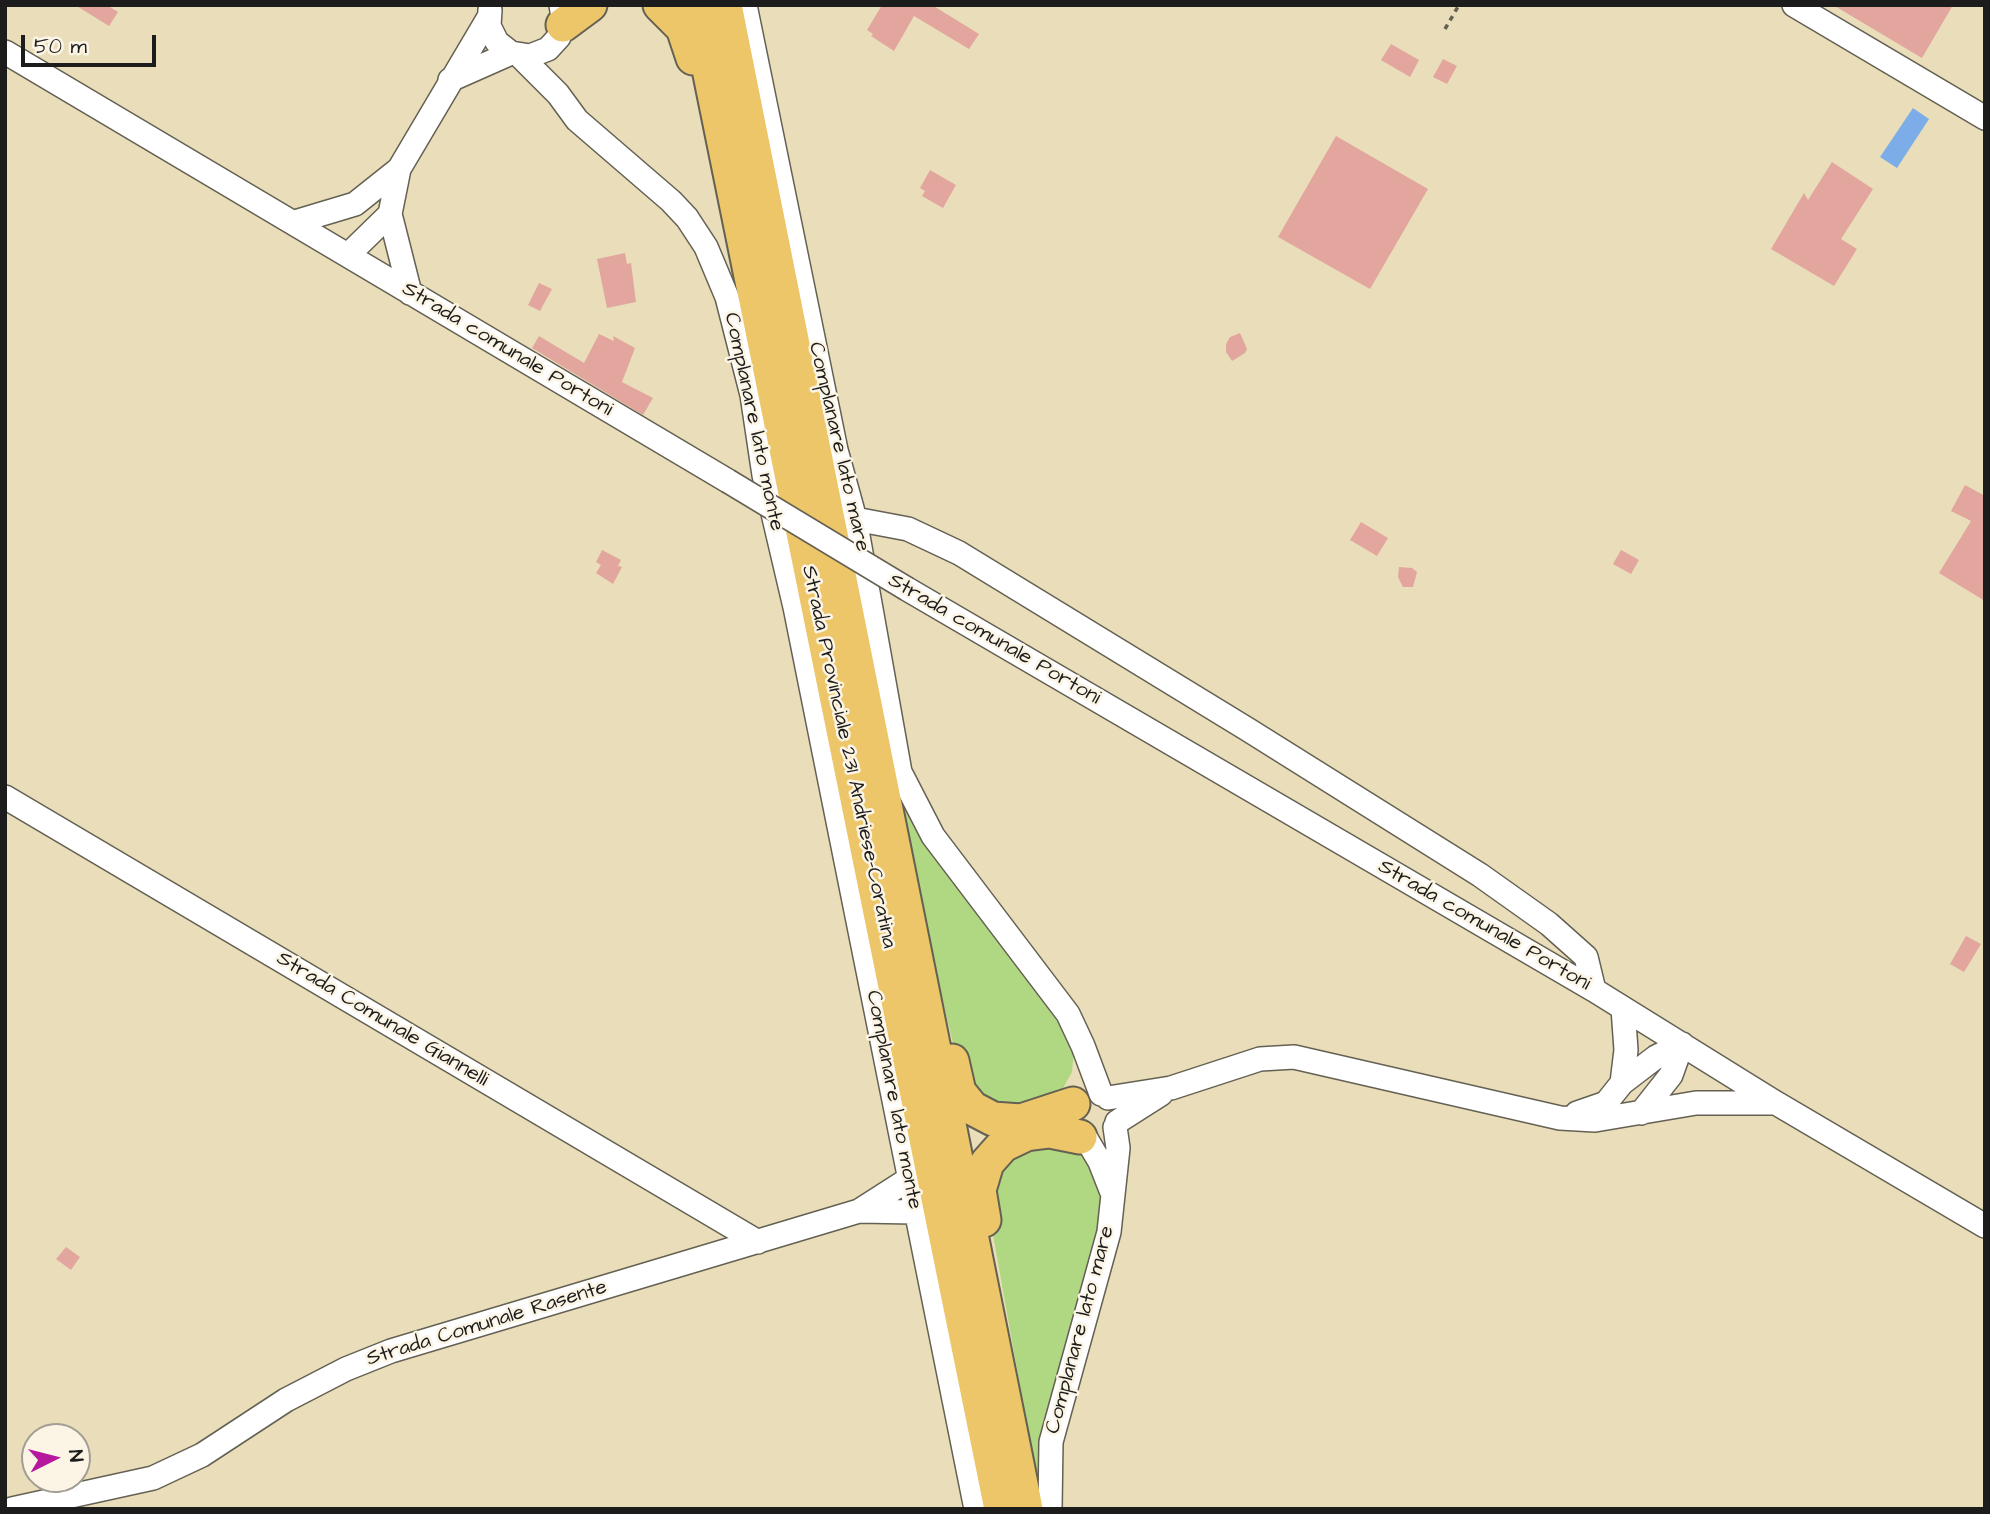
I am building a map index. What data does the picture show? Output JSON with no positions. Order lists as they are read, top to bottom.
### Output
{
  "streets": {
    "highway": ["Strada Provinciale 231 Andriese-Coratina"],
    "street": [
      "Strada comunale Portoni",
      "Complanare lato monte",
      "Complanare lato mare",
      "Strada Comunale Giannelli",
      "Strada Comunale Rasente"
    ]
  },
  "crossings": [
    ["Strada Comunale Giannelli", "Strada Comunale Rasente"]
  ],
  "scale_bar": "50 m",
  "north": "right"
}
